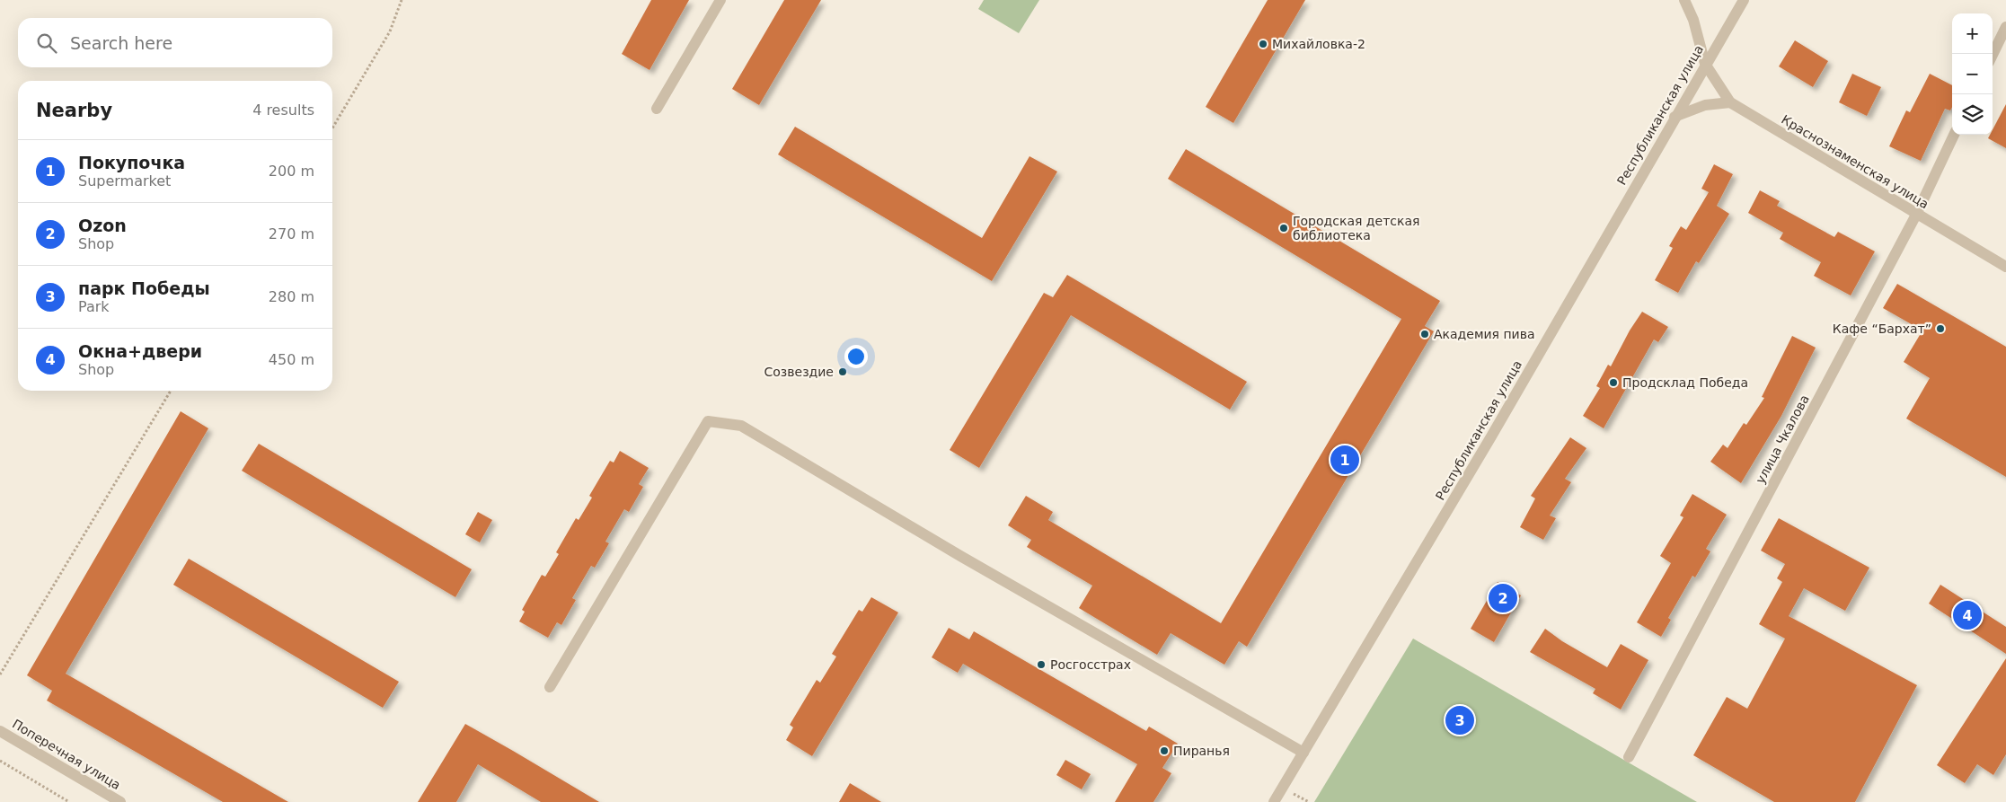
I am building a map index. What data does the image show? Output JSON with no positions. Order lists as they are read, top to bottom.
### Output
{
  "streets": {
    "street": [
      "Республиканская улица",
      "Краснознаменская улица",
      "улица Чкалова",
      "Поперечная улица"
    ]
  },
  "crossings": [
    ["Республиканская улица", "Краснознаменская улица"],
    ["Краснознаменская улица", "улица Чкалова"]
  ],
  "places": [
    "Михайловка-2",
    "Городская детская библиотека",
    "Кафе “Бархат”",
    "Академия пива",
    "Созвездие",
    "Продсклад Победа",
    "Росгосстрах",
    "Пиранья"
  ],
  "page": {
    "map_buttons": ["+", "−"],
    "search": "Search here",
    "heading": ["Nearby", "4 results"],
    "list": [
      {
        "mark": "1",
        "name": "Покупочка",
        "note": "Supermarket",
        "value": "200 m"
      },
      {
        "mark": "2",
        "name": "Ozon",
        "note": "Shop",
        "value": "270 m"
      },
      {
        "mark": "3",
        "name": "парк Победы",
        "note": "Park",
        "value": "280 m"
      },
      {
        "mark": "4",
        "name": "Окна+двери",
        "note": "Shop",
        "value": "450 m"
      }
    ],
    "pins": [
      "1",
      "2",
      "4",
      "3"
    ]
  }
}
